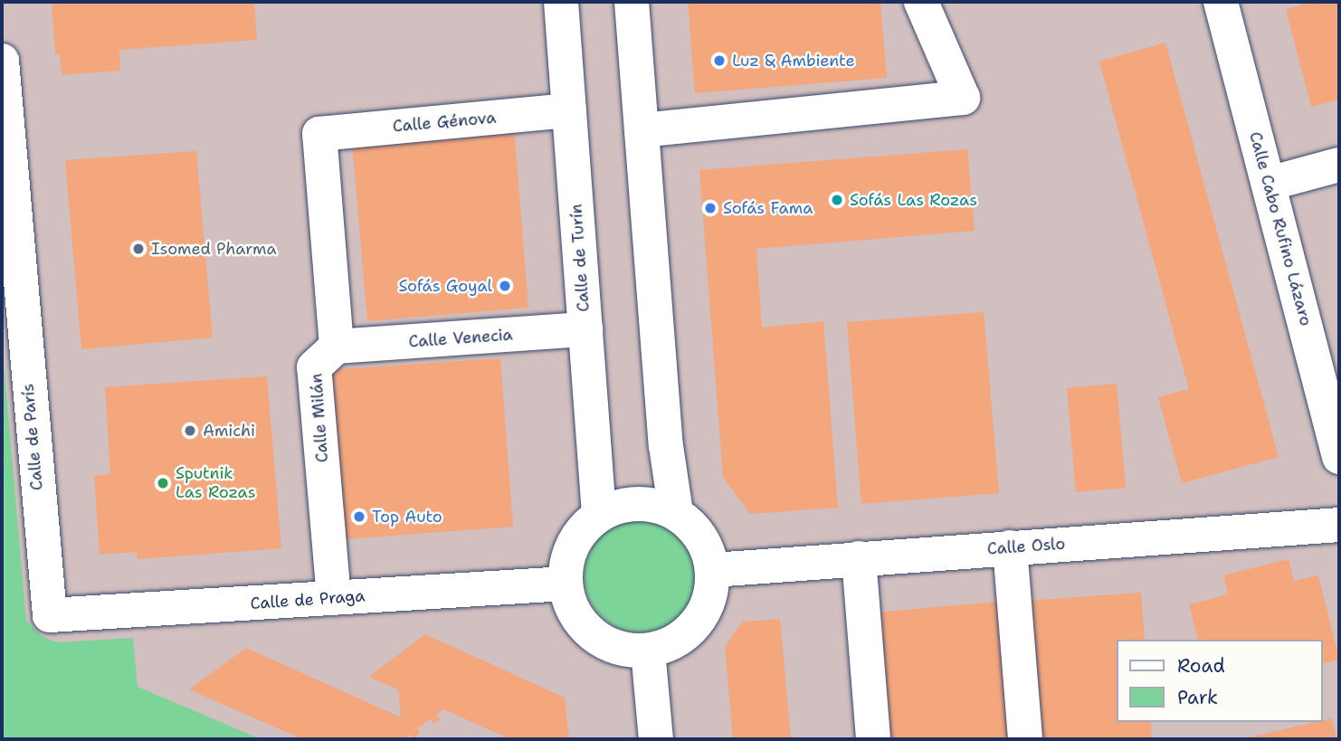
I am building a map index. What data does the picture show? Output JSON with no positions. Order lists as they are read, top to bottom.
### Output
{
  "streets": {
    "street": [
      "Calle Génova",
      "Calle Cabo Rufino Lázaro",
      "Calle de Turín",
      "Calle Venecia",
      "Calle Milán",
      "Calle de París",
      "Calle Oslo",
      "Calle de Praga"
    ]
  },
  "crossings": [
    ["Calle Génova", "Calle de Turín"],
    ["Calle Génova", "Calle Venecia"],
    ["Calle Génova", "Calle Milán"],
    ["Calle de Turín", "Calle Venecia"],
    ["Calle de Turín", "Calle Oslo"],
    ["Calle de Turín", "Calle de Praga"],
    ["Calle Venecia", "Calle Milán"],
    ["Calle Milán", "Calle de Praga"],
    ["Calle de París", "Calle de Praga"],
    ["Calle Oslo", "Calle de Praga"]
  ],
  "places": [
    "Luz & Ambiente",
    "Sofás Las Rozas",
    "Sofás Fama",
    "Isomed Pharma",
    "Sofás Goyal",
    "Amichi",
    "Sputnik Las Rozas",
    "Top Auto"
  ],
  "legend": ["Road", "Park"]
}
